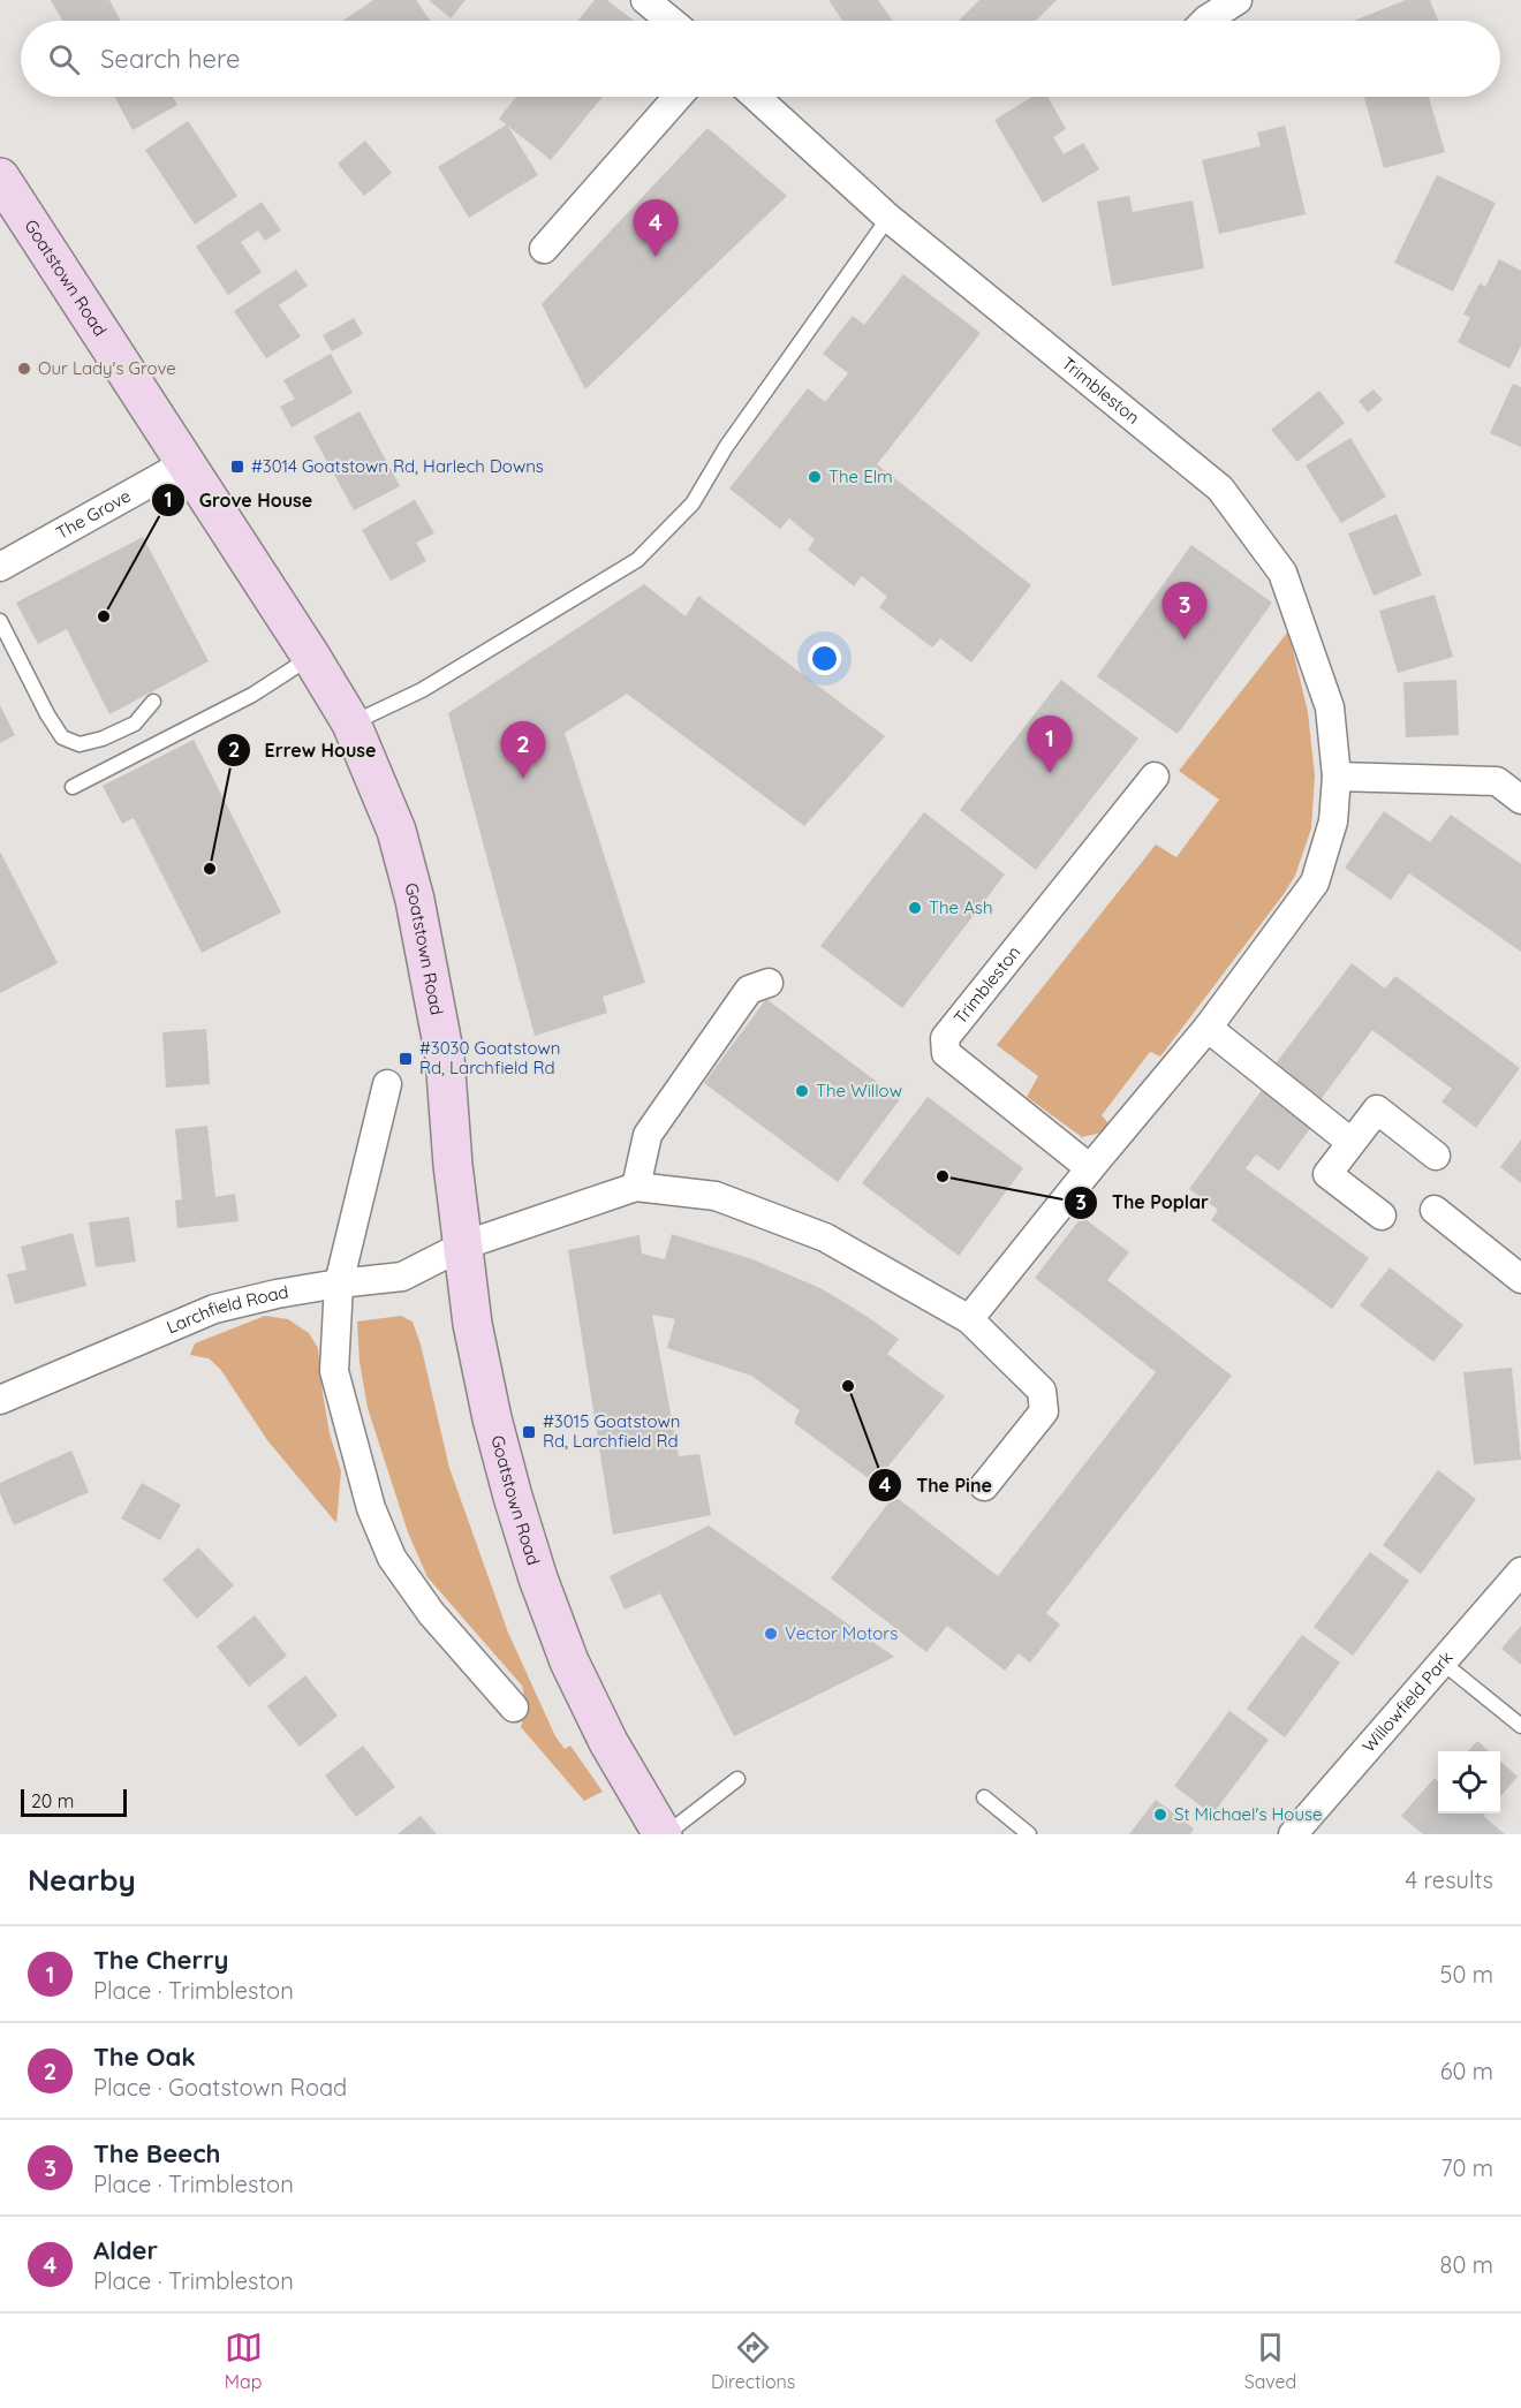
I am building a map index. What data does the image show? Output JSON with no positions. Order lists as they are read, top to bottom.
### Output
{
  "streets": {
    "main road": ["Goatstown Road"],
    "street": [
      "Trimbleston",
      "The Grove",
      "Larchfield Road",
      "Willowfield Park"
    ]
  },
  "crossings": [
    ["Goatstown Road", "The Grove"],
    ["Goatstown Road", "Larchfield Road"]
  ],
  "places": {
    "other": [
      "Our Lady's Grove",
      "The Elm",
      "Grove House",
      "Errew House",
      "The Ash",
      "The Willow",
      "The Poplar",
      "The Pine",
      "Vector Motors",
      "St Michael's House"
    ],
    "transit": ["#3014 Goatstown Rd, Harlech Downs", "#3030 Goatstown Rd, Larchfield Rd", "#3015 Goatstown Rd, Larchfield Rd"]
  },
  "scale_bar": "20 m",
  "page": {
    "search": "Search here",
    "pins": [
      "4",
      "3",
      "1",
      "2"
    ],
    "scale": "20 m",
    "heading": ["Nearby", "4 results"],
    "list": [
      {
        "mark": "1",
        "name": "The Cherry",
        "note": "Place · Trimbleston",
        "value": "50 m"
      },
      {
        "mark": "2",
        "name": "The Oak",
        "note": "Place · Goatstown Road",
        "value": "60 m"
      },
      {
        "mark": "3",
        "name": "The Beech",
        "note": "Place · Trimbleston",
        "value": "70 m"
      },
      {
        "mark": "4",
        "name": "Alder",
        "note": "Place · Trimbleston",
        "value": "80 m"
      }
    ],
    "nav": ["Map", "Directions", "Saved"]
  }
}
